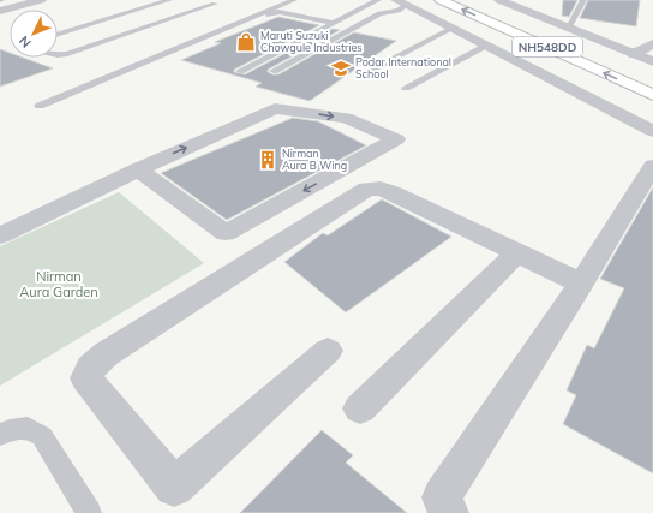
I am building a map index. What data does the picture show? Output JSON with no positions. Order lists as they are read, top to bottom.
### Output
{
  "streets": {
    "highway": ["NH548DD"]
  },
  "parks": ["Nirman Aura Garden"],
  "places": {
    "shop": ["Maruti Suzuki Chowgule Industries"],
    "school or university": ["Podar International School"],
    "building": ["Nirman Aura B Wing"]
  },
  "north": "bottom left"
}
